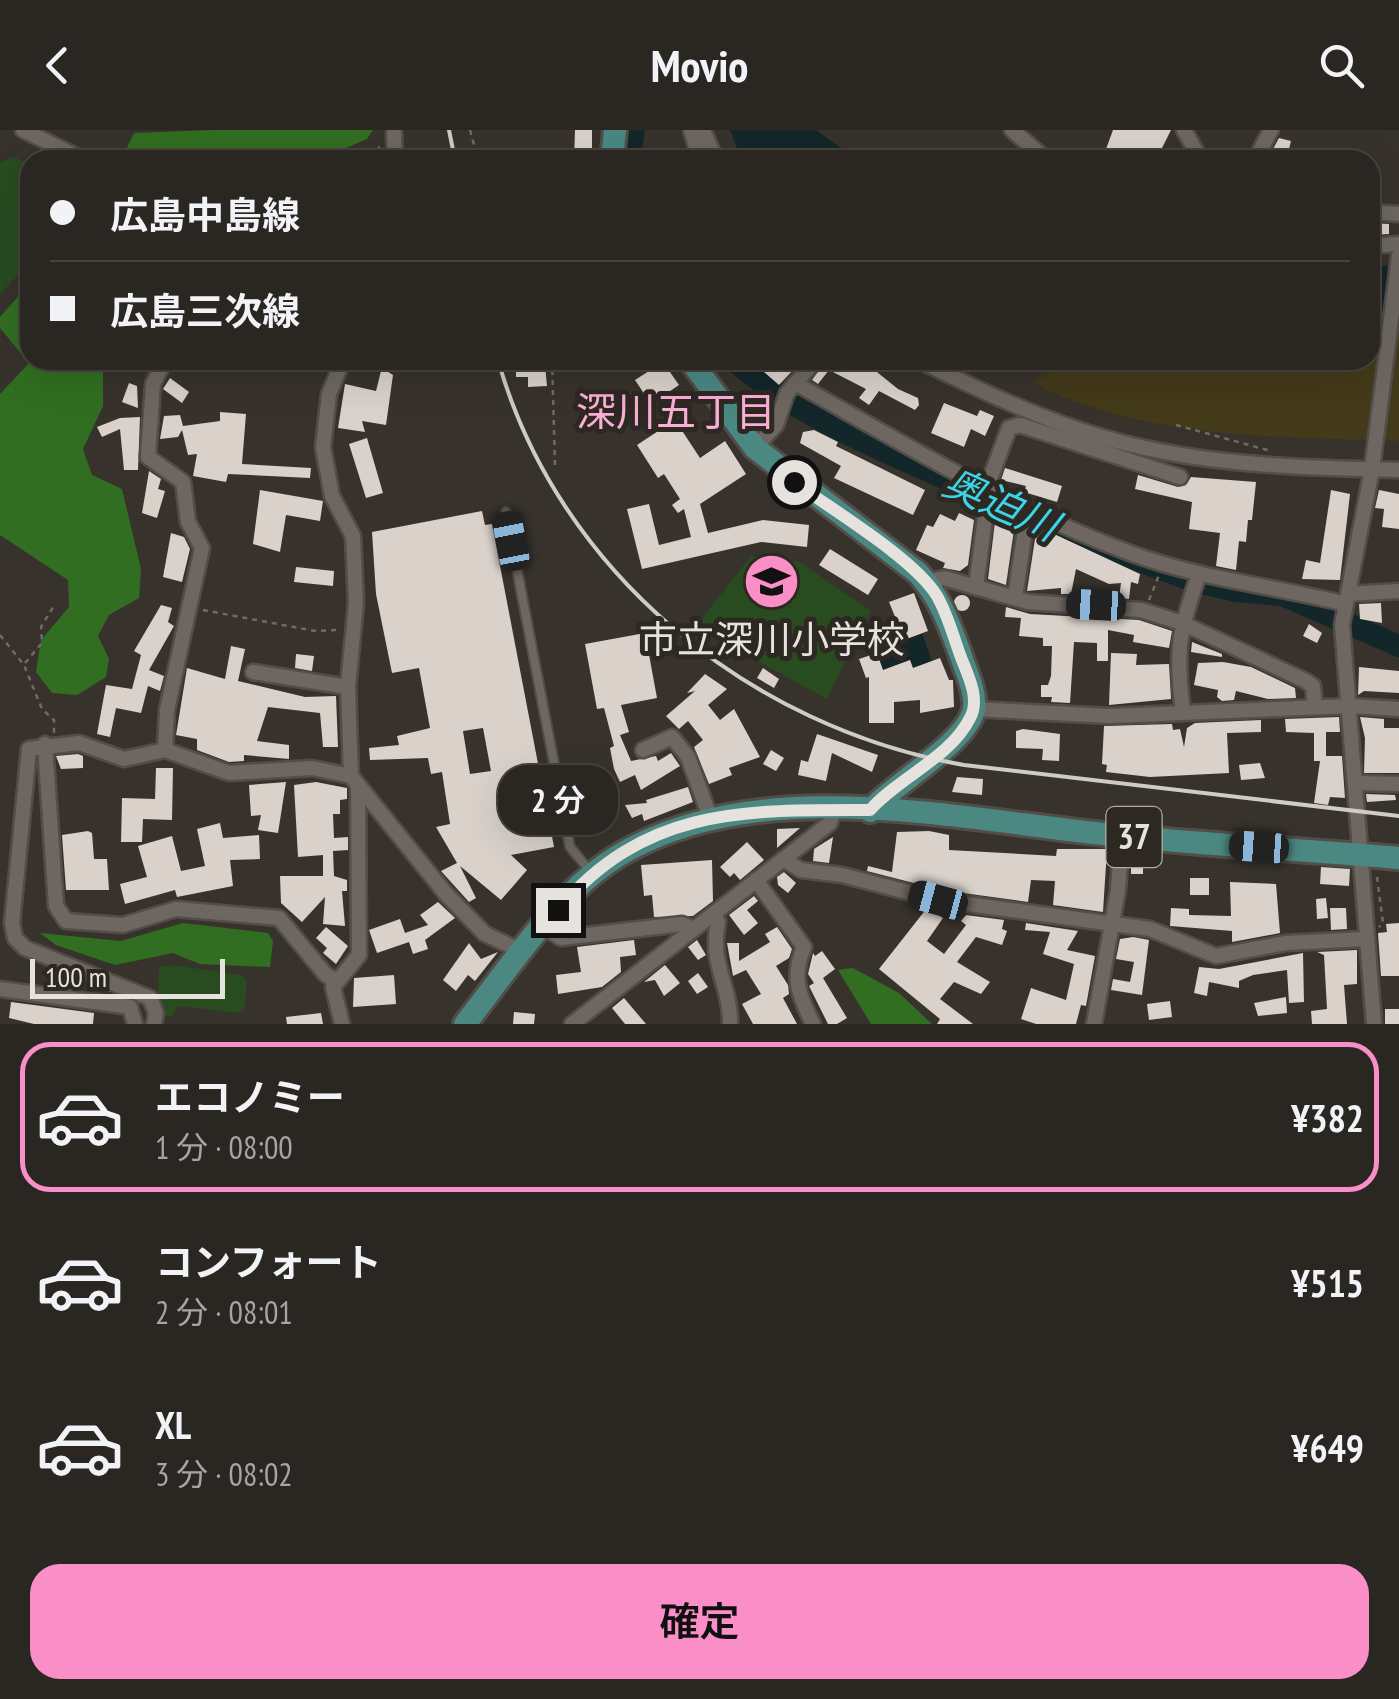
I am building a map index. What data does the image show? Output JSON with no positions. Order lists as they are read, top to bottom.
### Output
{
  "streets": {
    "main road": ["37"]
  },
  "districts": ["深川五丁目"],
  "water": ["奥迫川"],
  "places": {
    "school or university": ["市立深川小学校"]
  },
  "scale_bar": "100 m",
  "page": {
    "header": "Movio",
    "banner": ["広島中島線", "広島三次線"],
    "bubble": "2 分",
    "scale": "100 m",
    "list": [
      {
        "name": "エコノミー",
        "note": "1 分 · 08:00",
        "value": "¥382"
      },
      {
        "name": "コンフォート",
        "note": "2 分 · 08:01",
        "value": "¥515"
      },
      {
        "name": "XL",
        "note": "3 分 · 08:02",
        "value": "¥649"
      }
    ],
    "buttons": "確定"
  }
}
